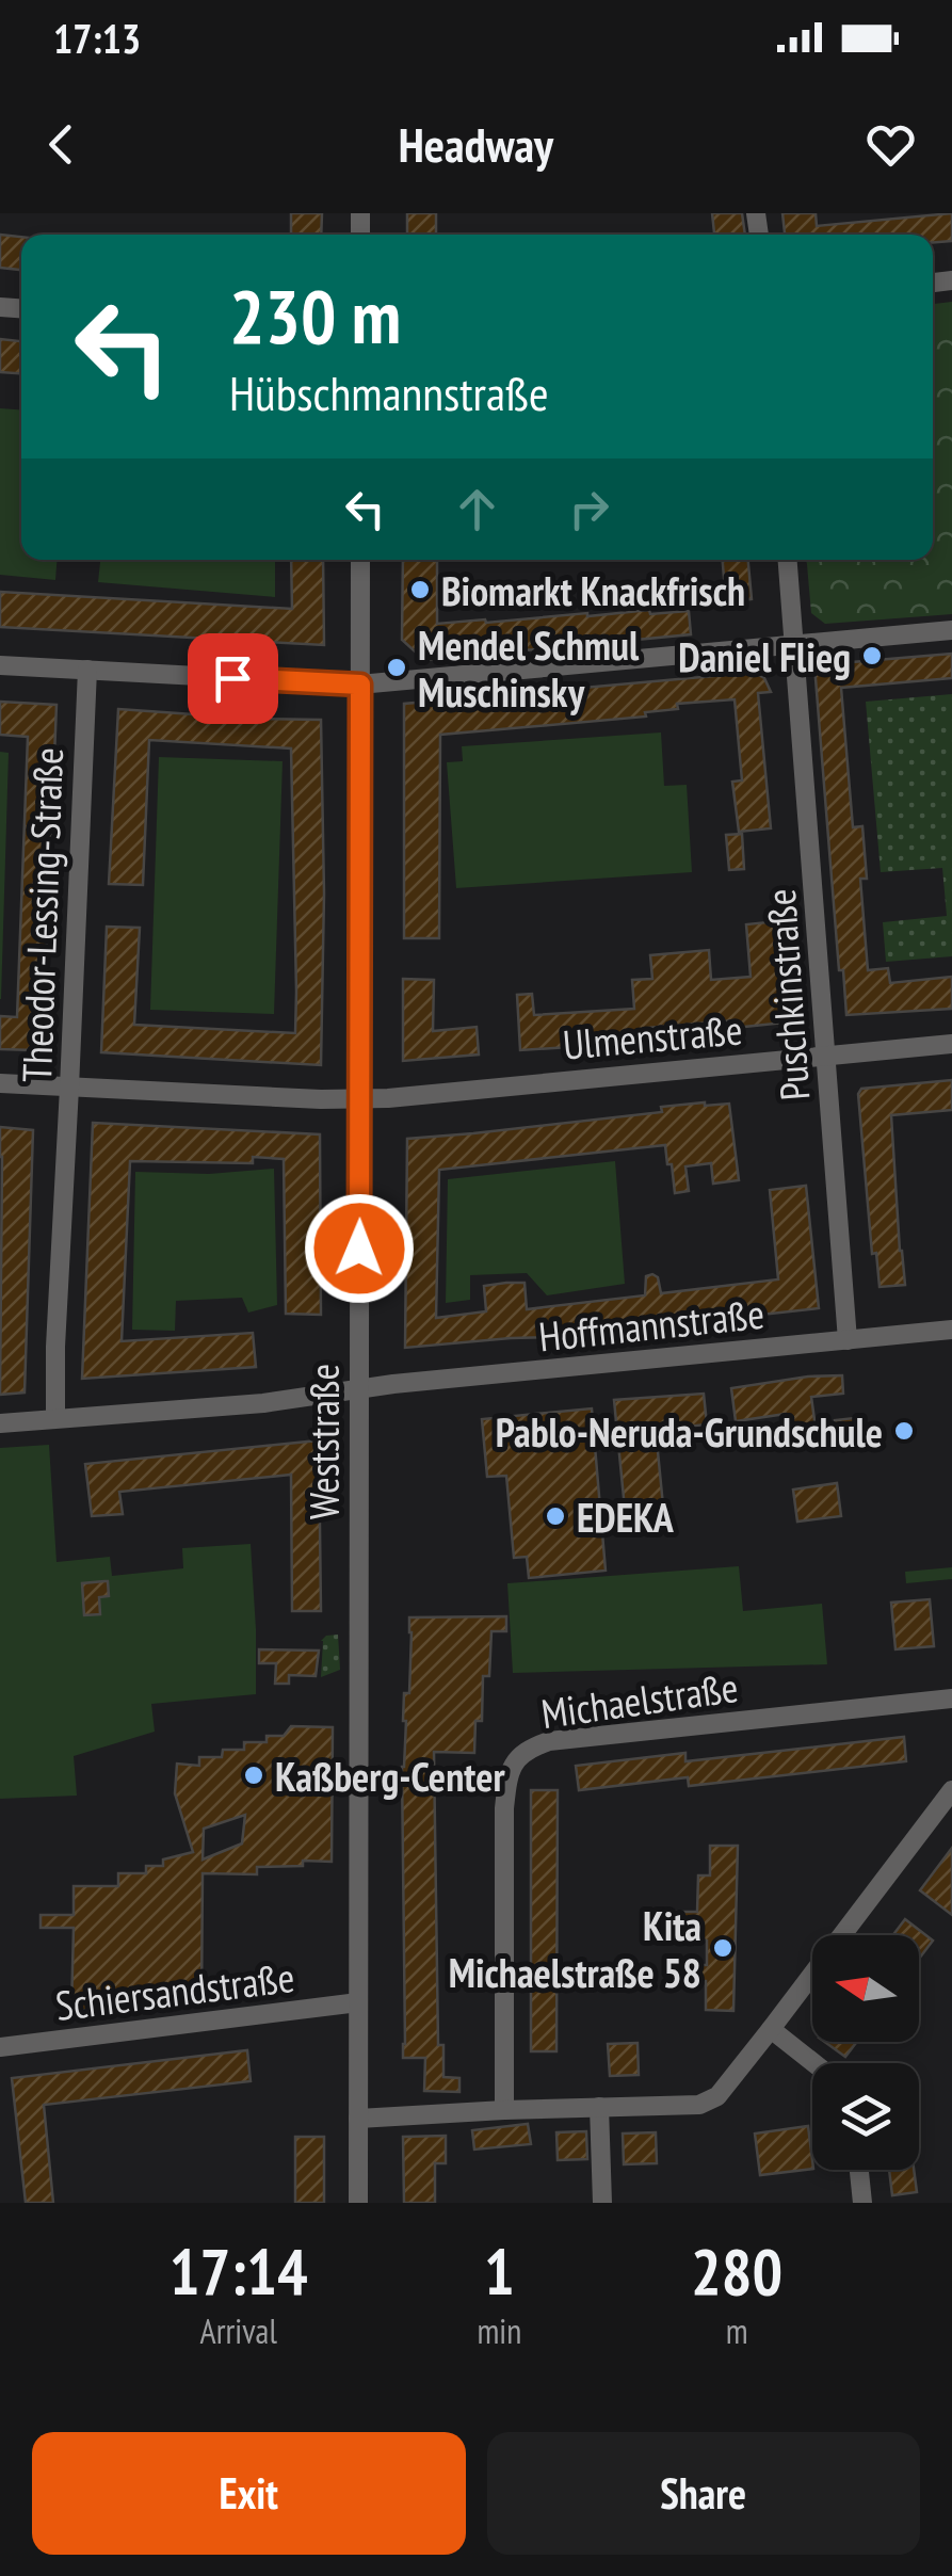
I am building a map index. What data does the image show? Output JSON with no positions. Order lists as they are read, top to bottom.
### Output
{
  "streets": {
    "street": [
      "Theodor-Lessing-Straße",
      "Puschkinstraße",
      "Ulmenstraße",
      "Hoffmannstraße",
      "Weststraße",
      "Michaelstraße",
      "Schiersandstraße"
    ]
  },
  "crossings": [
    ["Theodor-Lessing-Straße", "Ulmenstraße"],
    ["Theodor-Lessing-Straße", "Hoffmannstraße"],
    ["Puschkinstraße", "Ulmenstraße"],
    ["Puschkinstraße", "Hoffmannstraße"],
    ["Ulmenstraße", "Weststraße"],
    ["Hoffmannstraße", "Weststraße"],
    ["Weststraße", "Schiersandstraße"]
  ],
  "places": [
    "Biomarkt Knackfrisch",
    "Daniel Flieg",
    "Mendel Schmul Muschinsky",
    "Pablo-Neruda-Grundschule",
    "EDEKA",
    "Kaßberg-Center",
    "Kita Michaelstraße 58"
  ],
  "north": "left",
  "page": {
    "status": "17:13",
    "header": "Headway",
    "turn": ["230 m", "Hübschmannstraße"],
    "eta": [
      "17:14",
      "Arrival",
      "1",
      "min",
      "280",
      "m"
    ],
    "buttons": ["Exit", "Share"]
  }
}
